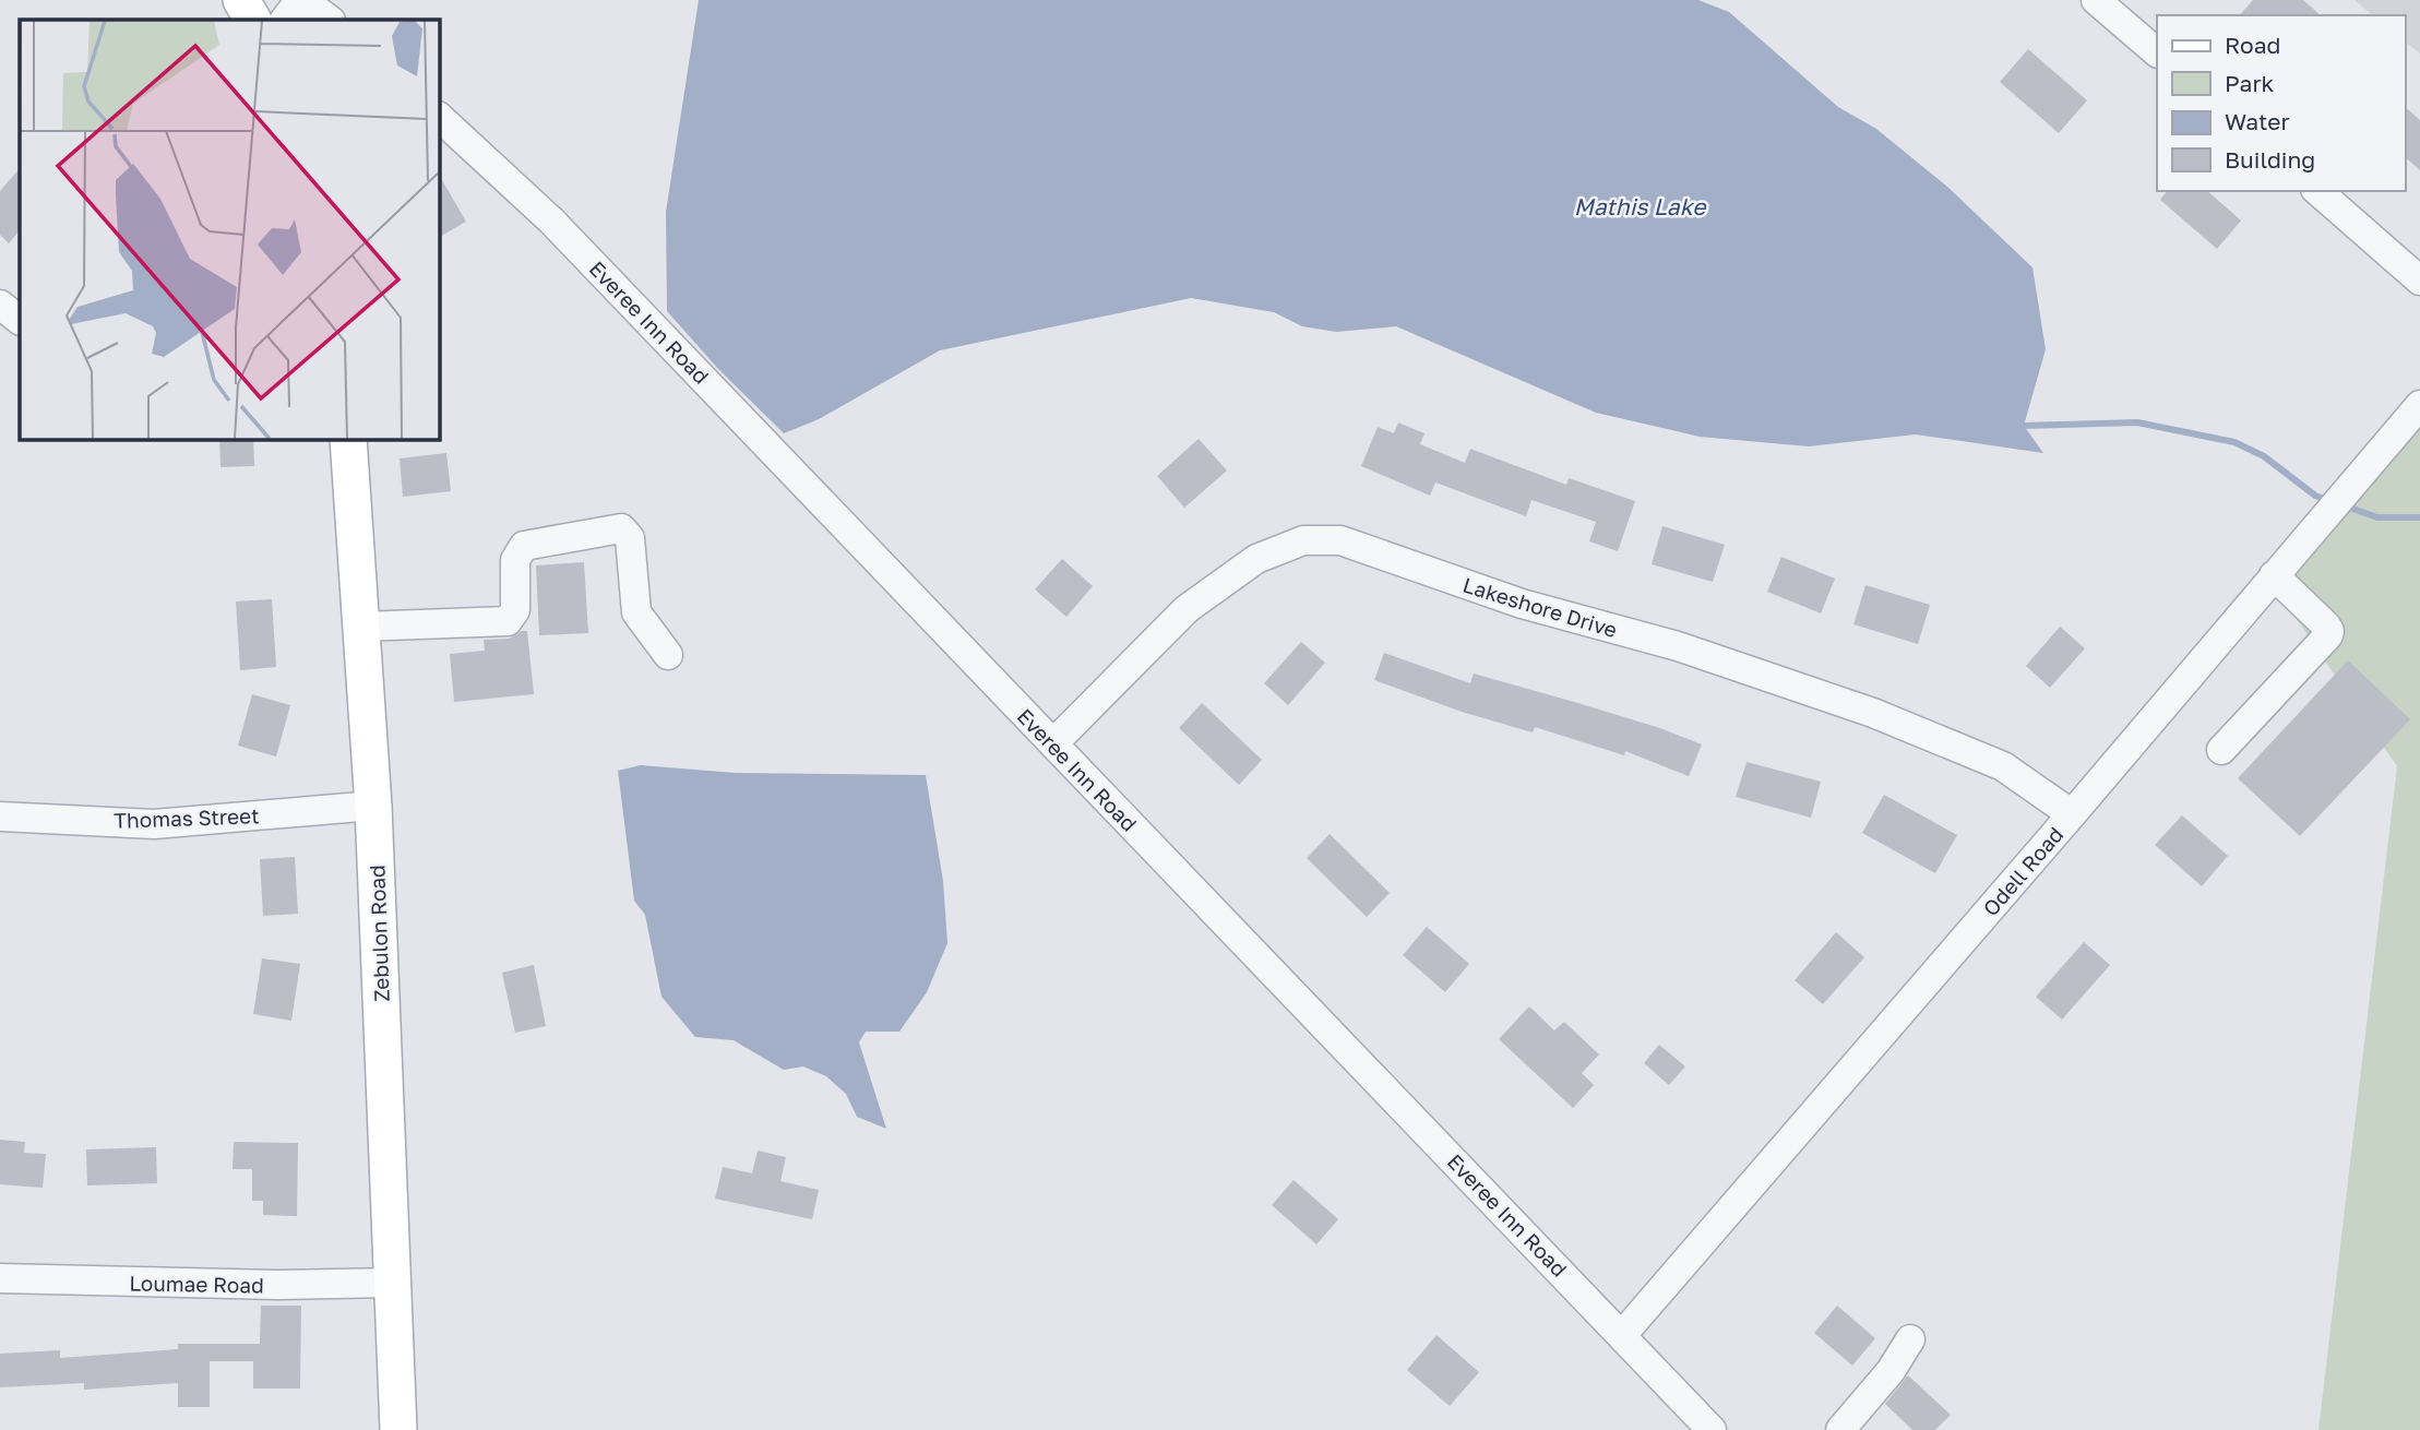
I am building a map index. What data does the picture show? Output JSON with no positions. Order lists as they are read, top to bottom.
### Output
{
  "streets": {
    "main road": ["Zebulon Road"],
    "street": [
      "Everee Inn Road",
      "Lakeshore Drive",
      "Thomas Street",
      "Odell Road",
      "Loumae Road"
    ]
  },
  "crossings": [
    ["Everee Inn Road", "Lakeshore Drive"],
    ["Everee Inn Road", "Odell Road"],
    ["Lakeshore Drive", "Odell Road"],
    ["Thomas Street", "Zebulon Road"],
    ["Zebulon Road", "Loumae Road"]
  ],
  "water": ["Mathis Lake"],
  "legend": [
    "Road",
    "Park",
    "Water",
    "Building"
  ]
}
